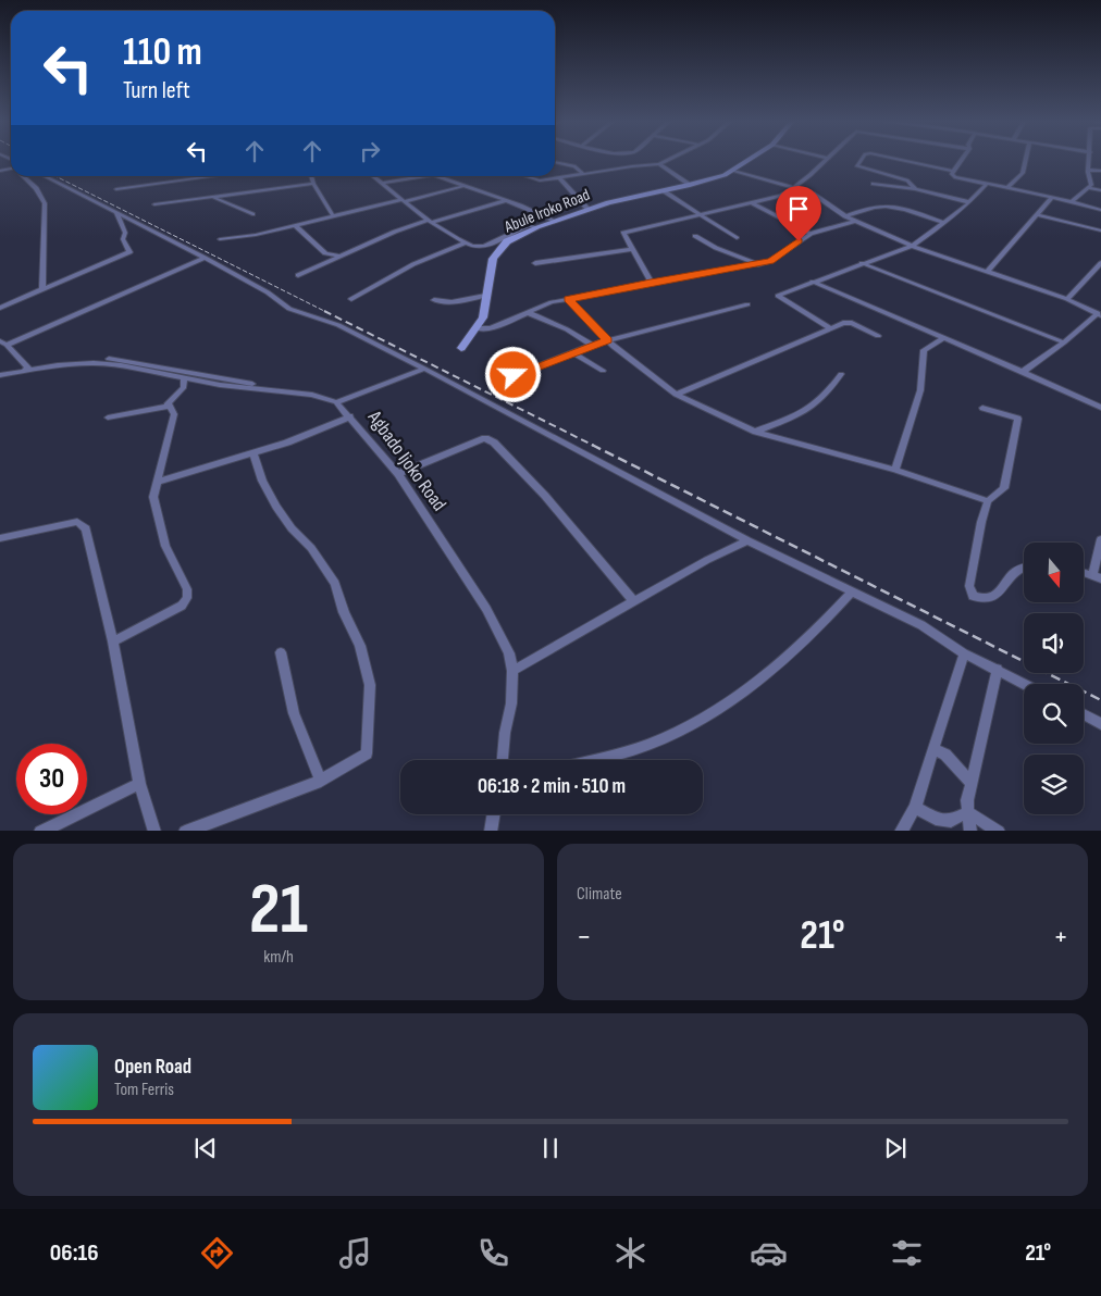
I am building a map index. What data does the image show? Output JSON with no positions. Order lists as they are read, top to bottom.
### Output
{
  "streets": {
    "street": ["Abule Iroko Road", "Agbado Ijoko Road"]
  },
  "north": "bottom",
  "page": {
    "turn": ["110 m", "Turn left"],
    "limit": "30",
    "trip": "06:18 · 2 min · 510 m",
    "tile": [
      ["21", "km/h"],
      "Climate"
    ],
    "heat": ["−", "21°", "+"],
    "song": ["Open Road", "Tom Ferris"],
    "tabs": ["06:16", "21°"]
  }
}
